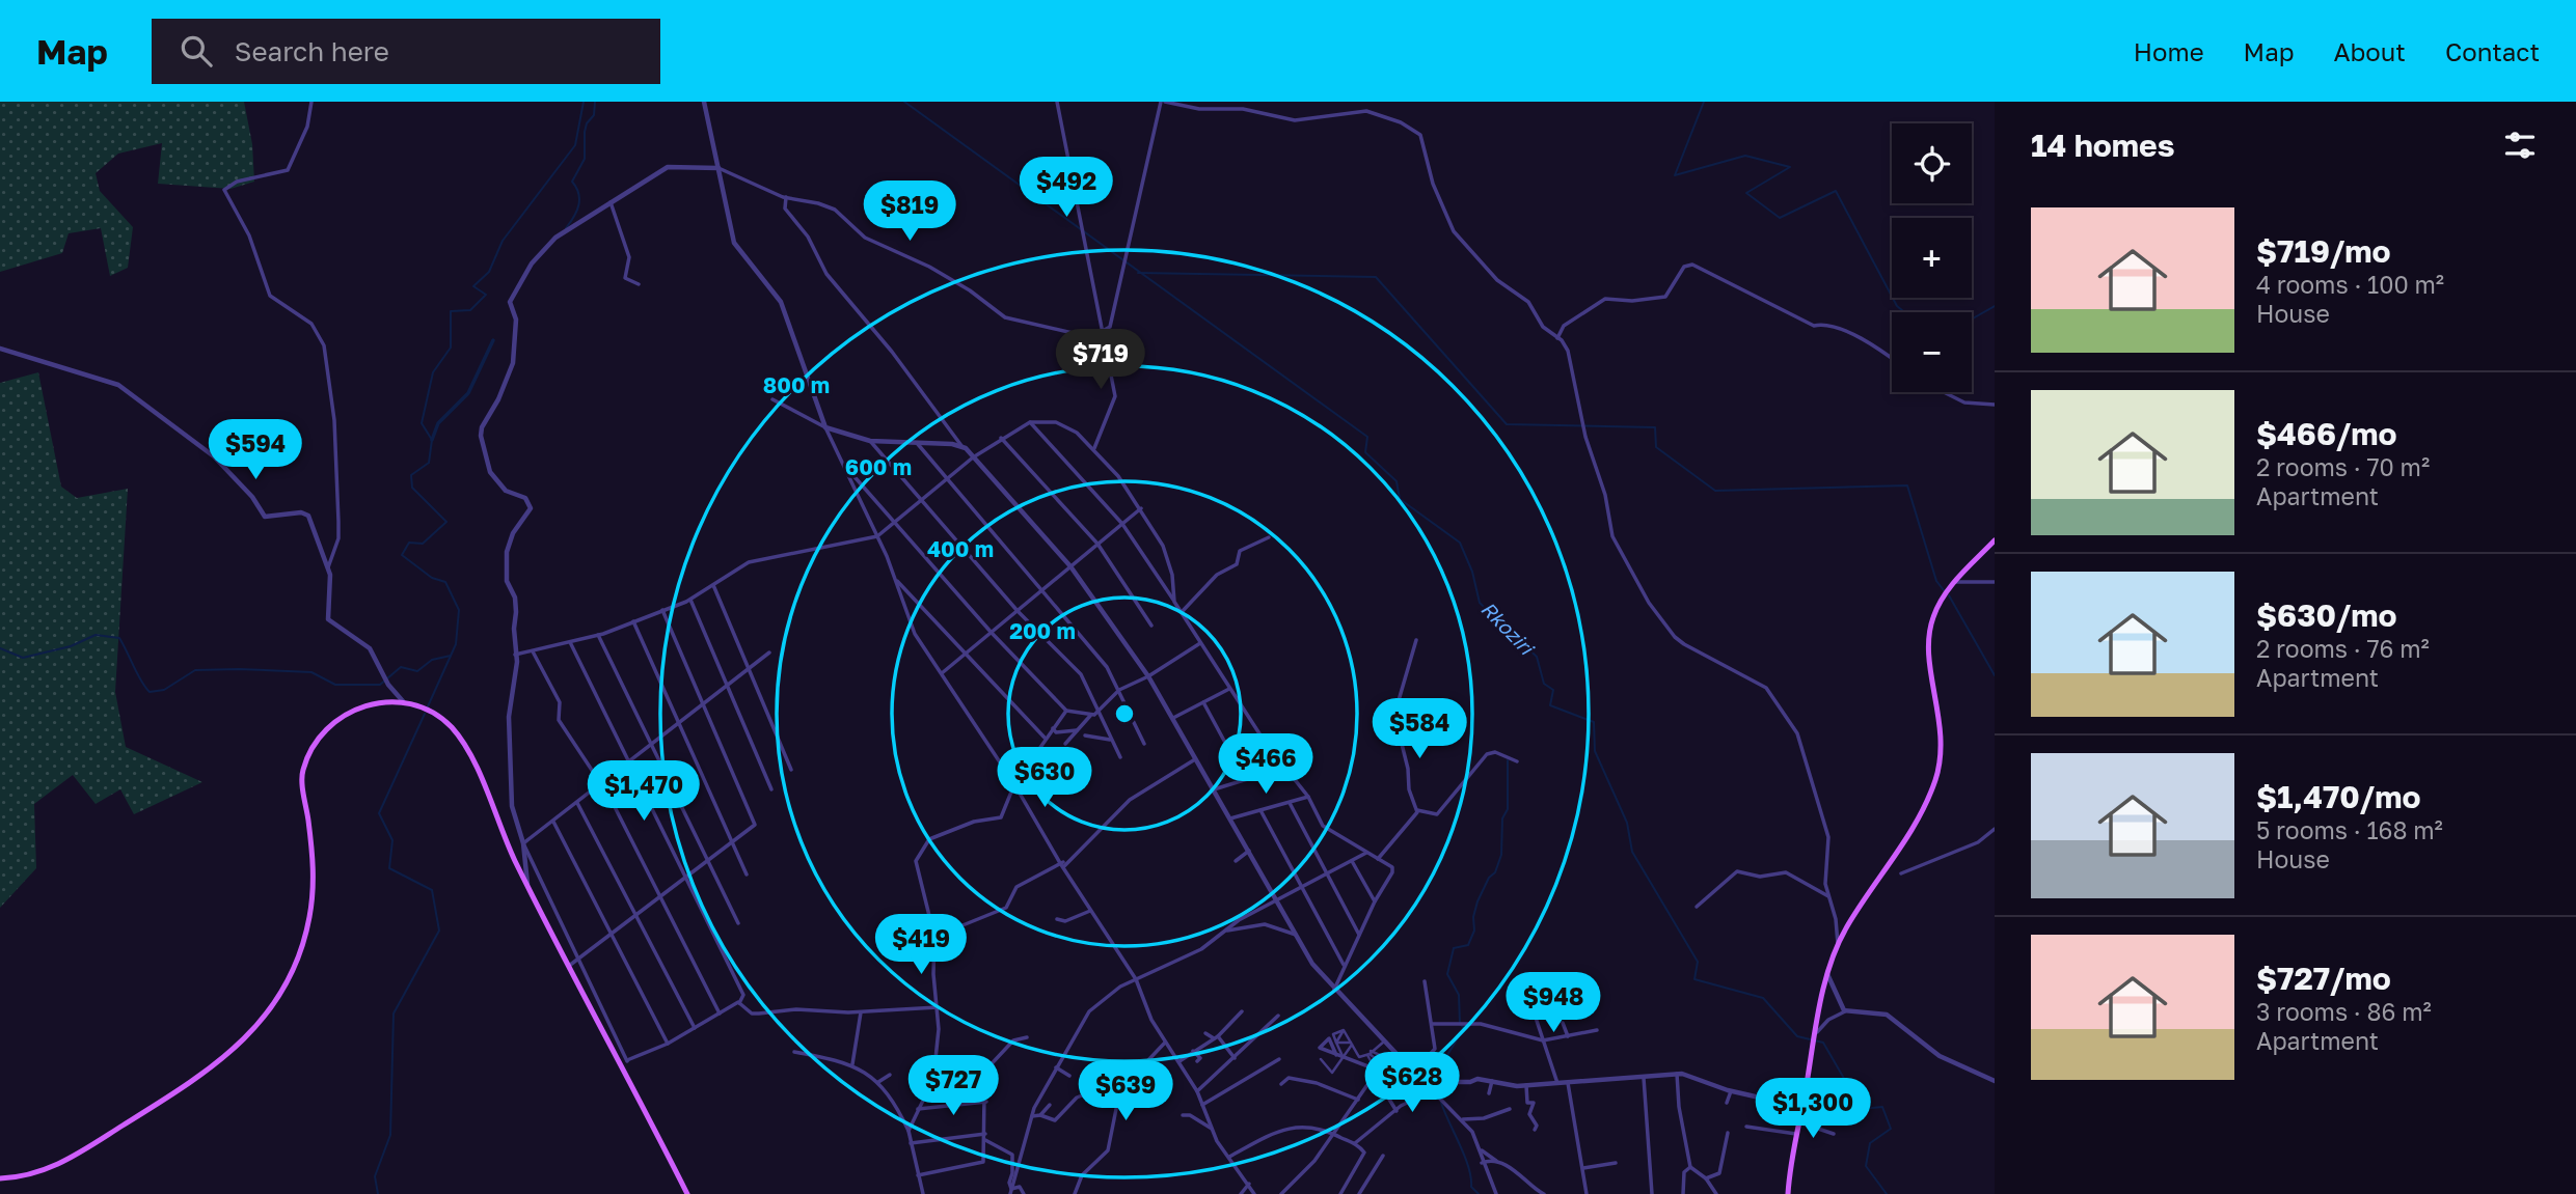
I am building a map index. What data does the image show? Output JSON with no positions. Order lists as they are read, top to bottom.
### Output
{
  "water": ["Rkoziri"],
  "page": {
    "header": "Map",
    "search": "Search here",
    "nav": [
      "Home",
      "Map",
      "About",
      "Contact"
    ],
    "heading": "14 homes",
    "map_buttons": ["+", "−"],
    "price": [
      "$492",
      "$819",
      "$719",
      "$594",
      "$584",
      "$466",
      "$630",
      "$1,470",
      "$419",
      "$948",
      "$628",
      "$727",
      "$639",
      "$1,300"
    ],
    "list": [
      {
        "name": "$719/mo",
        "note": "4 rooms · 100 m² · House"
      },
      {
        "name": "$466/mo",
        "note": "2 rooms · 70 m² · Apartment"
      },
      {
        "name": "$630/mo",
        "note": "2 rooms · 76 m² · Apartment"
      },
      {
        "name": "$1,470/mo",
        "note": "5 rooms · 168 m² · House"
      },
      {
        "name": "$727/mo",
        "note": "3 rooms · 86 m² · Apartment"
      }
    ]
  },
  "rings": [
    "800 m",
    "600 m",
    "400 m",
    "200 m"
  ]
}
